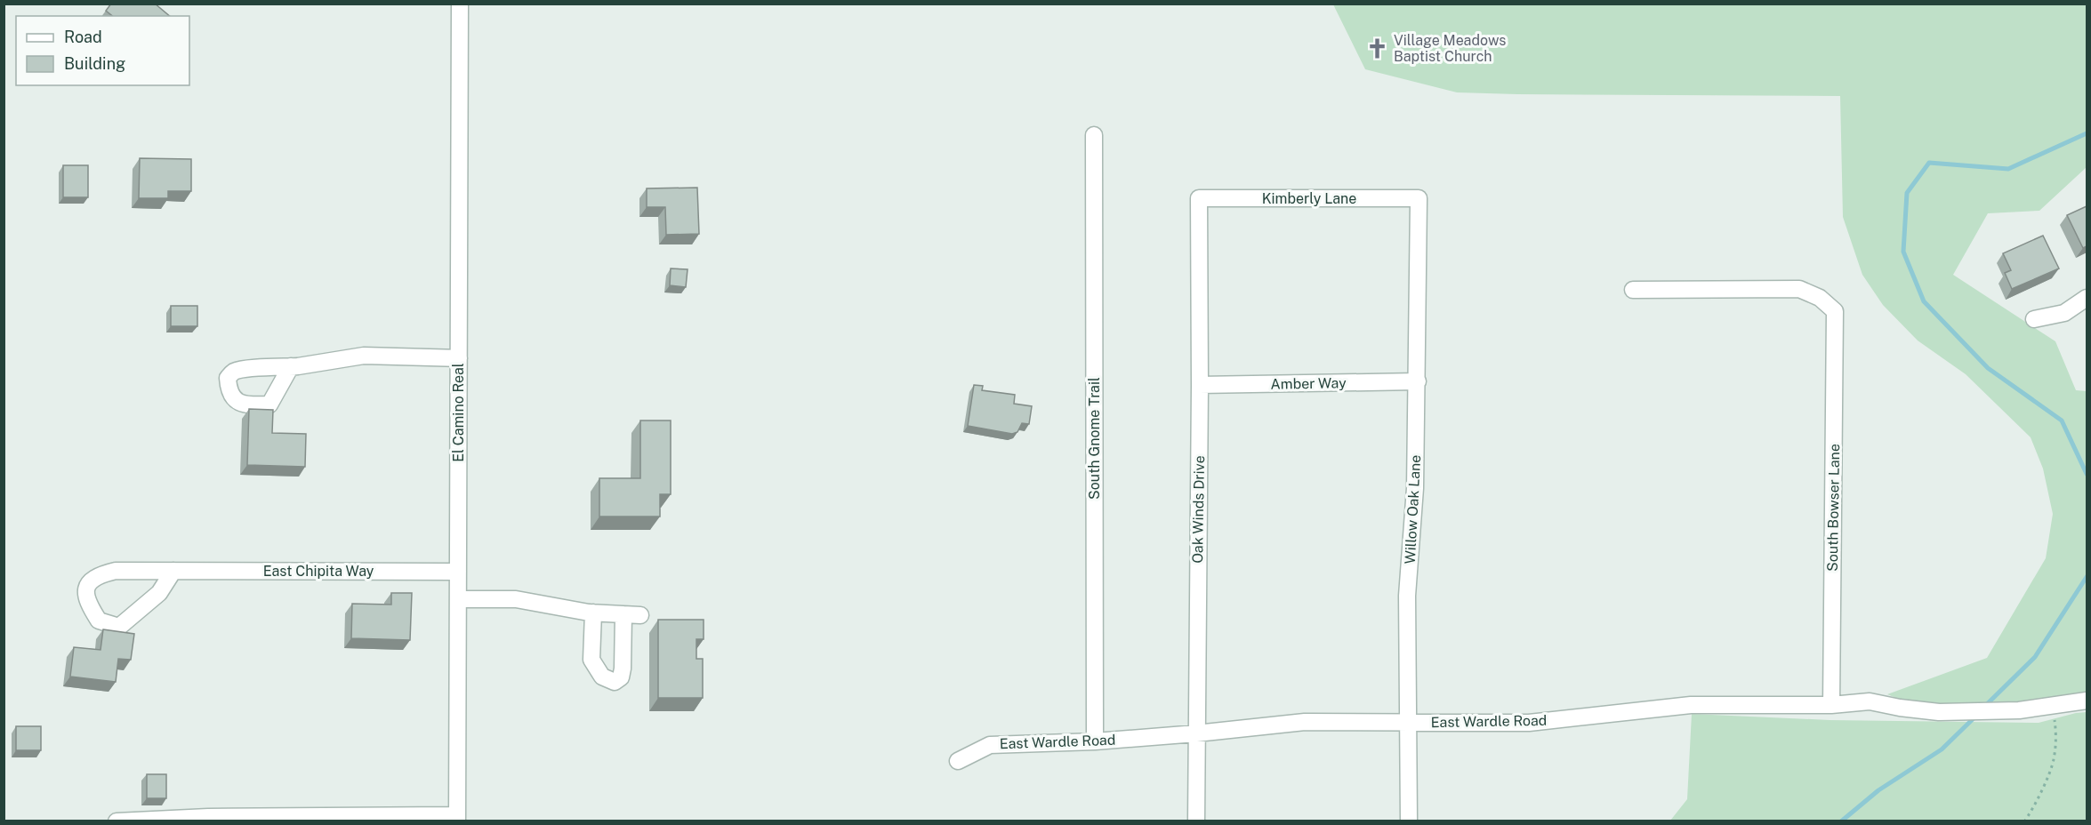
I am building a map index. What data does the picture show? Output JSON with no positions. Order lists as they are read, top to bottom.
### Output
{
  "streets": {
    "street": [
      "Kimberly Lane",
      "Amber Way",
      "El Camino Real",
      "South Gnome Trail",
      "South Bowser Lane",
      "Oak Winds Drive",
      "Willow Oak Lane",
      "East Chipita Way",
      "East Wardle Road"
    ]
  },
  "crossings": [
    ["Kimberly Lane", "Oak Winds Drive"],
    ["Kimberly Lane", "Willow Oak Lane"],
    ["Amber Way", "Oak Winds Drive"],
    ["Amber Way", "Willow Oak Lane"],
    ["El Camino Real", "East Chipita Way"],
    ["South Gnome Trail", "East Wardle Road"],
    ["South Bowser Lane", "East Wardle Road"],
    ["Oak Winds Drive", "East Wardle Road"],
    ["Willow Oak Lane", "East Wardle Road"]
  ],
  "places": {
    "church": ["Village Meadows Baptist Church"]
  },
  "legend": ["Road", "Building"]
}
